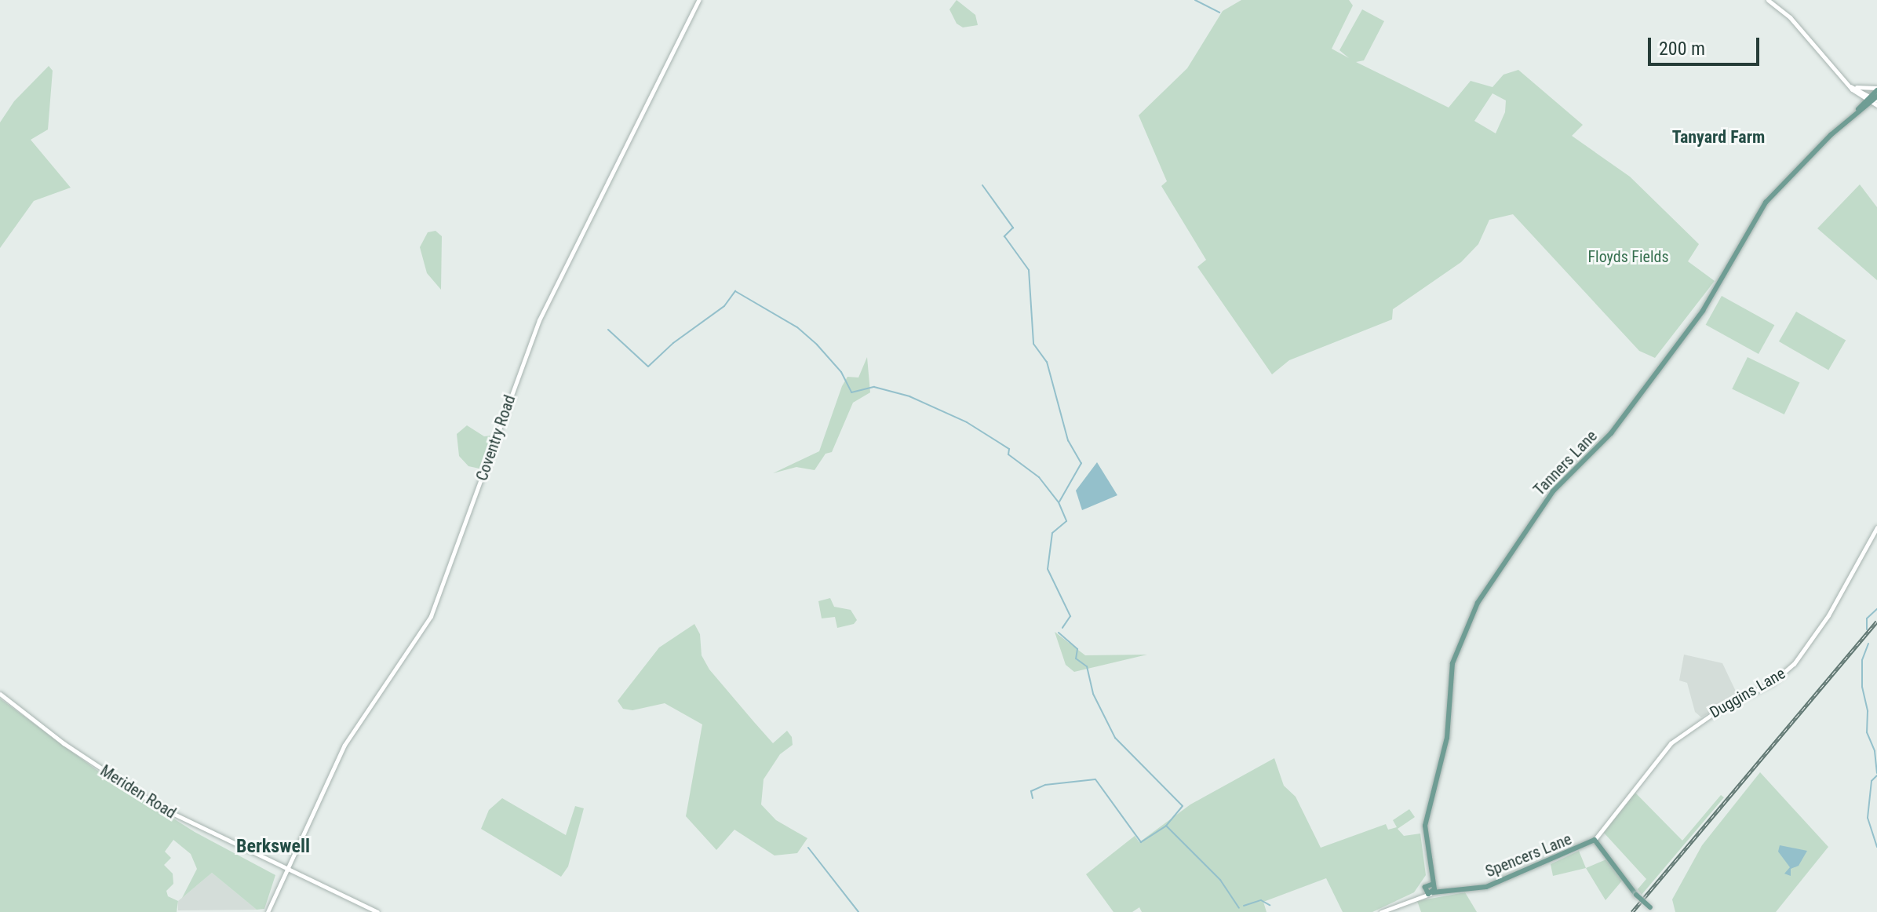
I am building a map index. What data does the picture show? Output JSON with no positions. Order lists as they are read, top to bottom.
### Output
{
  "streets": {
    "main road": ["Tanners Lane", "Spencers Lane"],
    "street": ["Coventry Road", "Duggins Lane", "Meriden Road"]
  },
  "crossings": [
    ["Coventry Road", "Meriden Road"],
    ["Tanners Lane", "Spencers Lane"],
    ["Duggins Lane", "Spencers Lane"]
  ],
  "districts": ["Tanyard Farm", "Berkswell"],
  "parks": ["Floyds Fields"],
  "scale_bar": "200 m"
}
